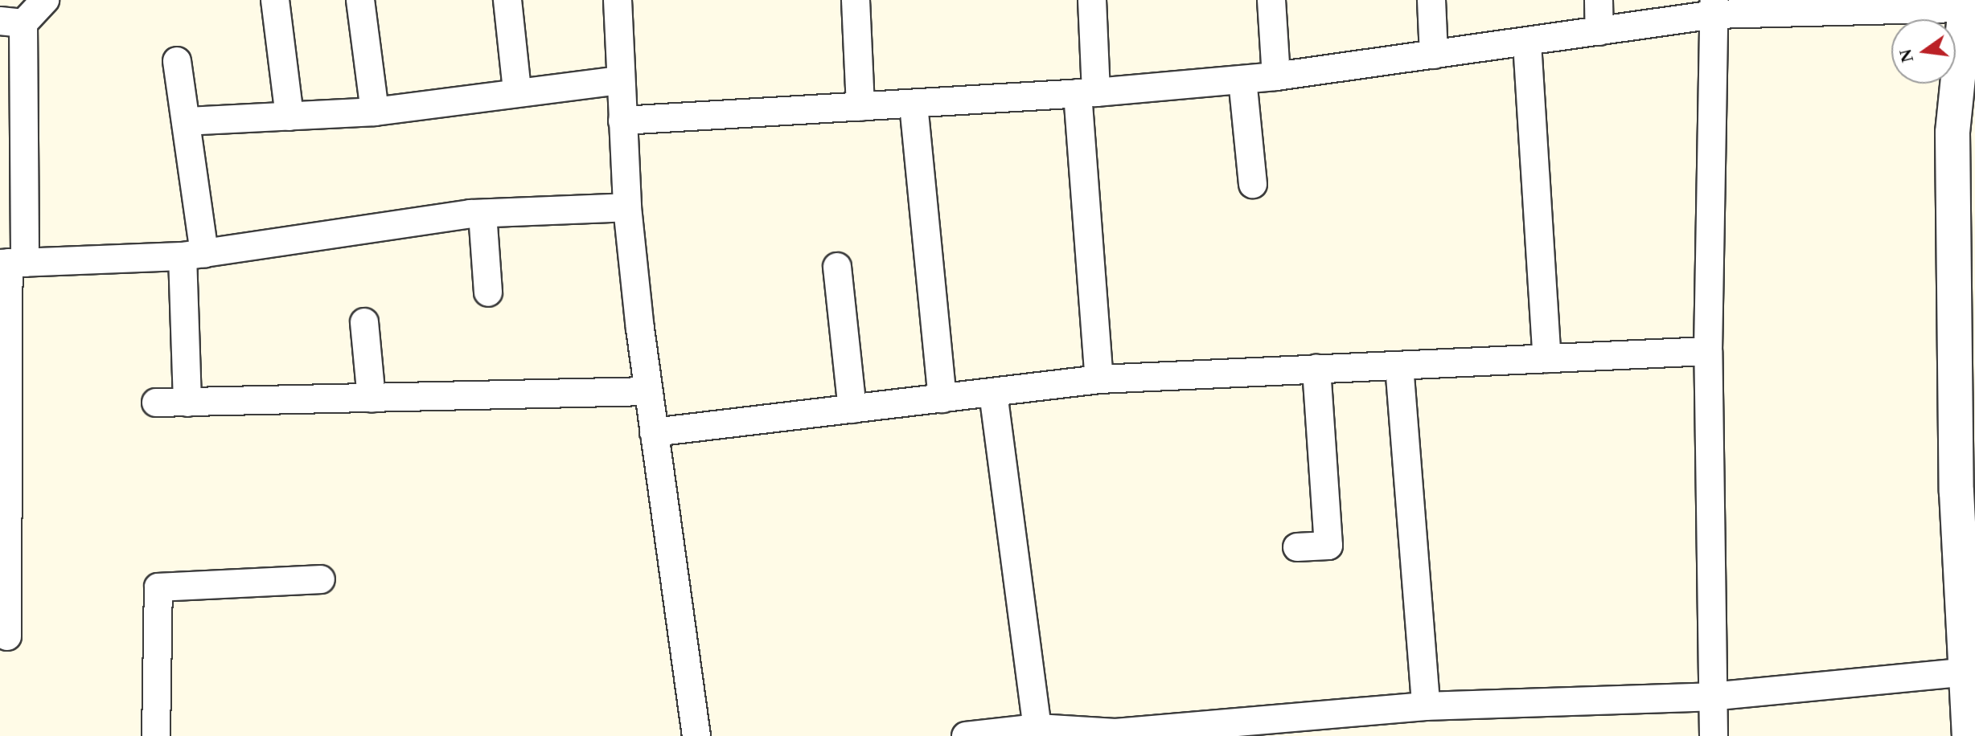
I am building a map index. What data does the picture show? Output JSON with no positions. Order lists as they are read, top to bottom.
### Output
{
  "north": "left"
}
